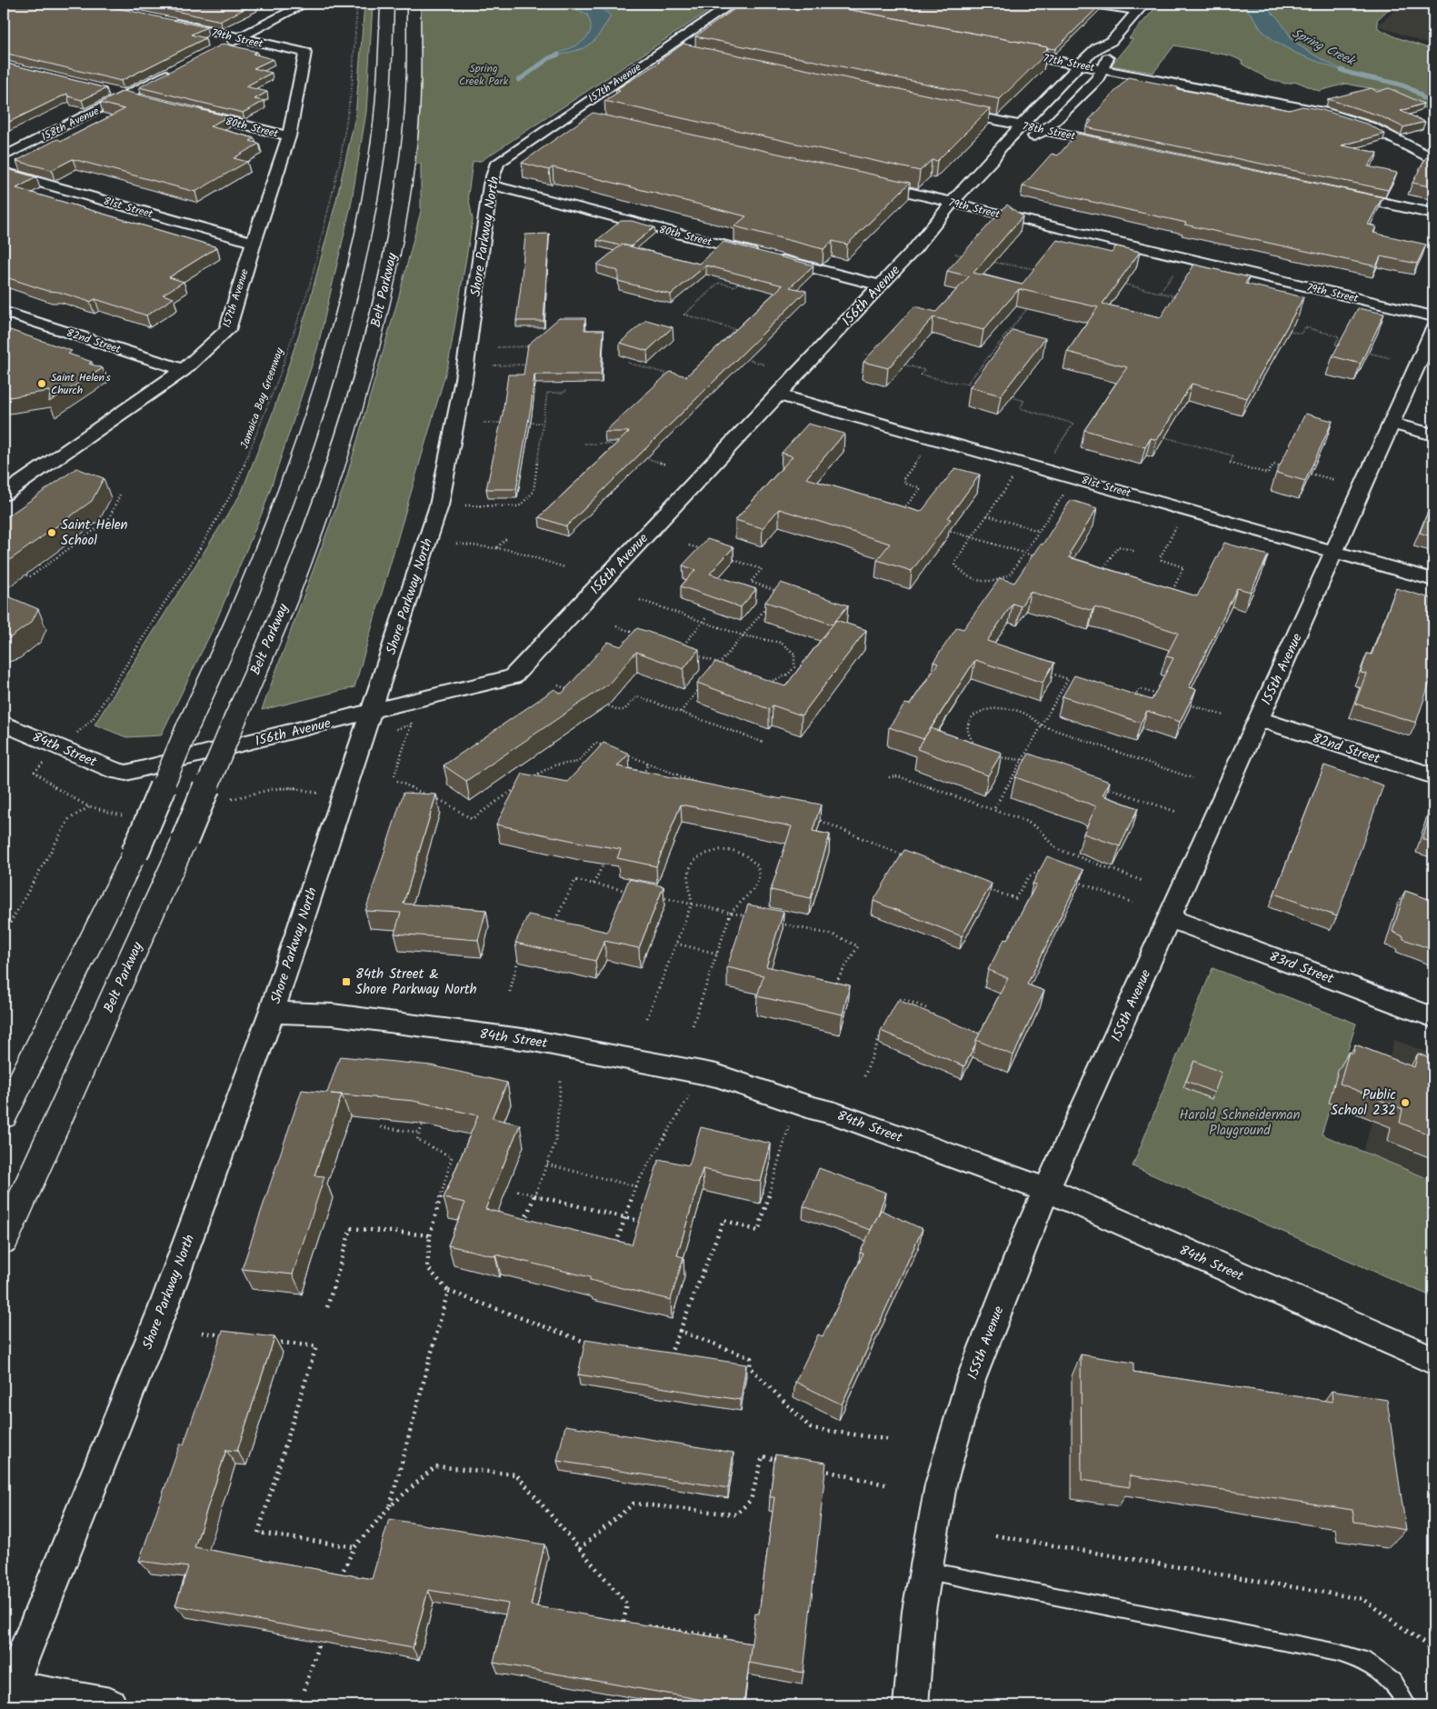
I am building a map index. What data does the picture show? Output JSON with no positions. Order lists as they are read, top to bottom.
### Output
{
  "streets": {
    "highway": ["Belt Parkway"],
    "street": [
      "79th Street",
      "77th Street",
      "157th Avenue",
      "158th Avenue",
      "80th Street",
      "78th Street",
      "81st Street",
      "Shore Parkway North",
      "156th Avenue",
      "82nd Street",
      "155th Avenue",
      "84th Street",
      "83rd Street"
    ],
    "path": ["Jamaica Bay Greenway"]
  },
  "crossings": [
    ["79th Street", "157th Avenue"],
    ["79th Street", "156th Avenue"],
    ["77th Street", "156th Avenue"],
    ["157th Avenue", "80th Street"],
    ["157th Avenue", "81st Street"],
    ["157th Avenue", "Shore Parkway North"],
    ["157th Avenue", "82nd Street"],
    ["80th Street", "Shore Parkway North"],
    ["80th Street", "156th Avenue"],
    ["78th Street", "156th Avenue"],
    ["81st Street", "156th Avenue"],
    ["81st Street", "155th Avenue"],
    ["Shore Parkway North", "156th Avenue"],
    ["Shore Parkway North", "84th Street"],
    ["156th Avenue", "84th Street"],
    ["82nd Street", "155th Avenue"],
    ["Jamaica Bay Greenway", "84th Street"],
    ["155th Avenue", "84th Street"],
    ["155th Avenue", "83rd Street"]
  ],
  "water": ["Spring Creek"],
  "parks": ["Spring Creek Park", "Harold Schneiderman Playground"],
  "places": {
    "other": ["Saint Helen's Church", "Saint Helen School", "Public School 232"],
    "transit": ["84th Street & Shore Parkway North"]
  }
}
